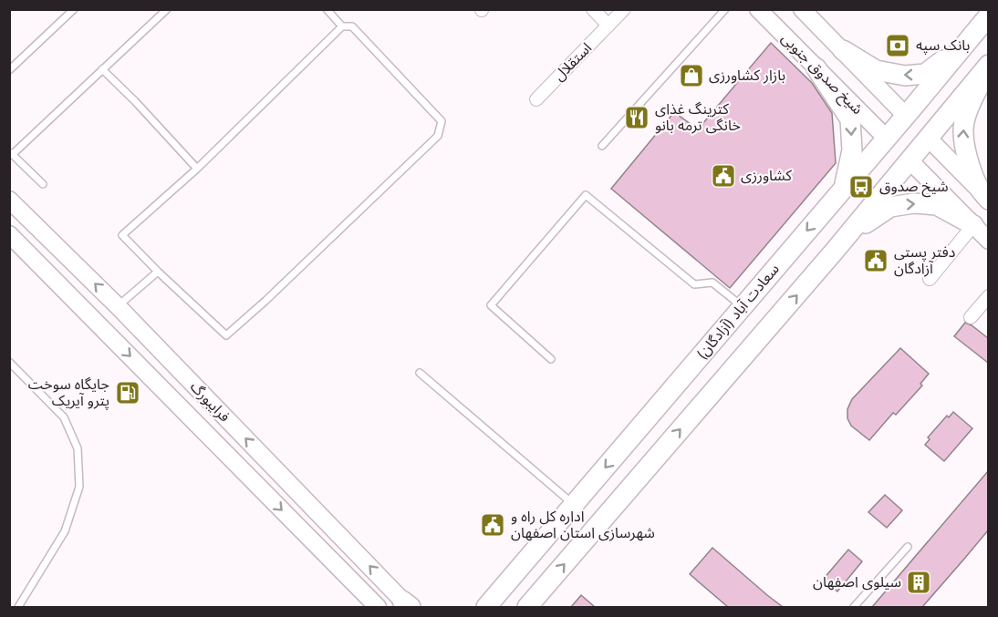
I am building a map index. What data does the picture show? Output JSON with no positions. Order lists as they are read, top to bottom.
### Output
{
  "streets": {
    "main road": ["شیخ صدوق جنوبی", "سعادت آباد (آزادگان)", "فرایبورگ"],
    "street": ["استقلال"]
  },
  "crossings": [
    ["شیخ صدوق جنوبی", "سعادت آباد (آزادگان)"]
  ],
  "places": {
    "bank": ["بانک سپه"],
    "shop": ["بازار کشاورزی"],
    "restaurant": ["کترینگ غذای خانگی ترمه بانو"],
    "public building": ["کشاورزی", "دفتر پستی آزادگان", "اداره کل راه و شهرسازی استان اصفهان"],
    "bus stop": ["شیخ صدوق"],
    "fuel station": ["جایگاه سوخت پترو آیریک"],
    "building": ["سیلوی اصفهان"]
  }
}
